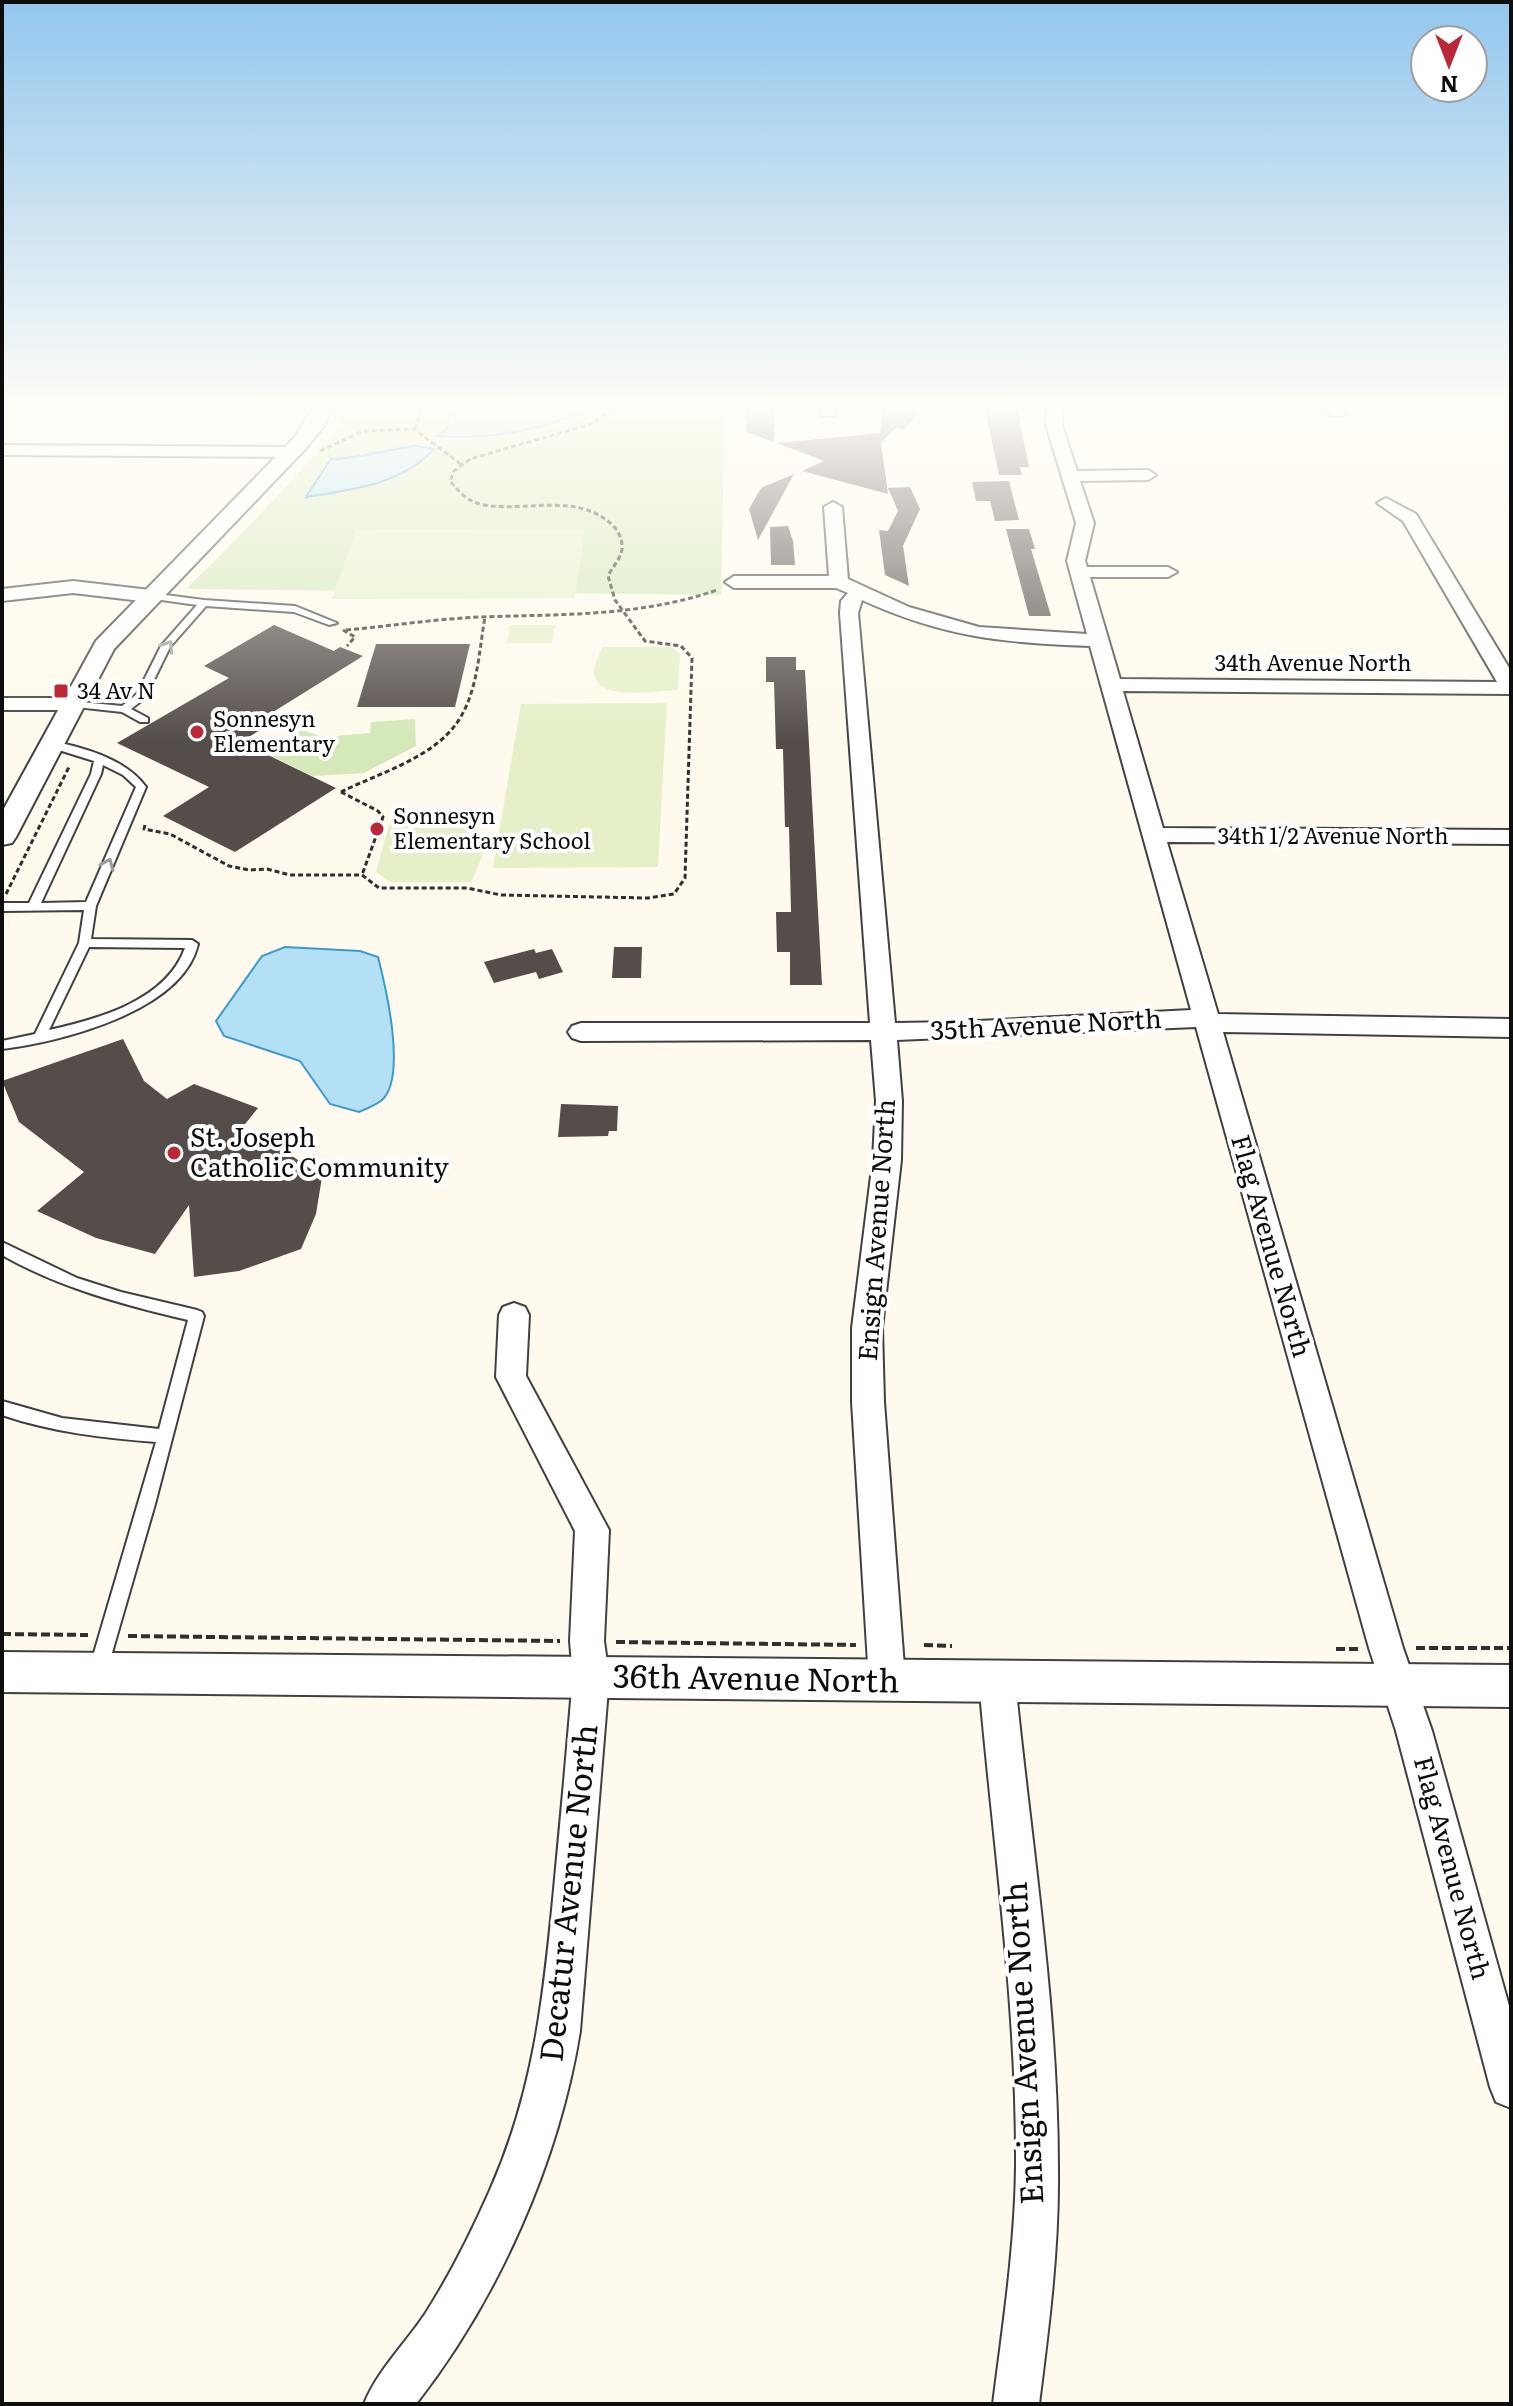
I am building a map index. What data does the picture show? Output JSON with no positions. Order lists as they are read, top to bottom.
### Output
{
  "streets": {
    "street": [
      "34th Avenue North",
      "34th 1/2 Avenue North",
      "35th Avenue North",
      "Ensign Avenue North",
      "Flag Avenue North",
      "36th Avenue North",
      "Decatur Avenue North"
    ]
  },
  "crossings": [
    ["34th Avenue North", "Flag Avenue North"],
    ["34th 1/2 Avenue North", "Flag Avenue North"],
    ["35th Avenue North", "Ensign Avenue North"],
    ["35th Avenue North", "Flag Avenue North"],
    ["Ensign Avenue North", "36th Avenue North"],
    ["Flag Avenue North", "36th Avenue North"],
    ["36th Avenue North", "Decatur Avenue North"]
  ],
  "places": {
    "transit": ["34 Av N"],
    "other": ["Sonnesyn Elementary", "Sonnesyn Elementary School", "St. Joseph Catholic Community"]
  },
  "north": "bottom"
}
